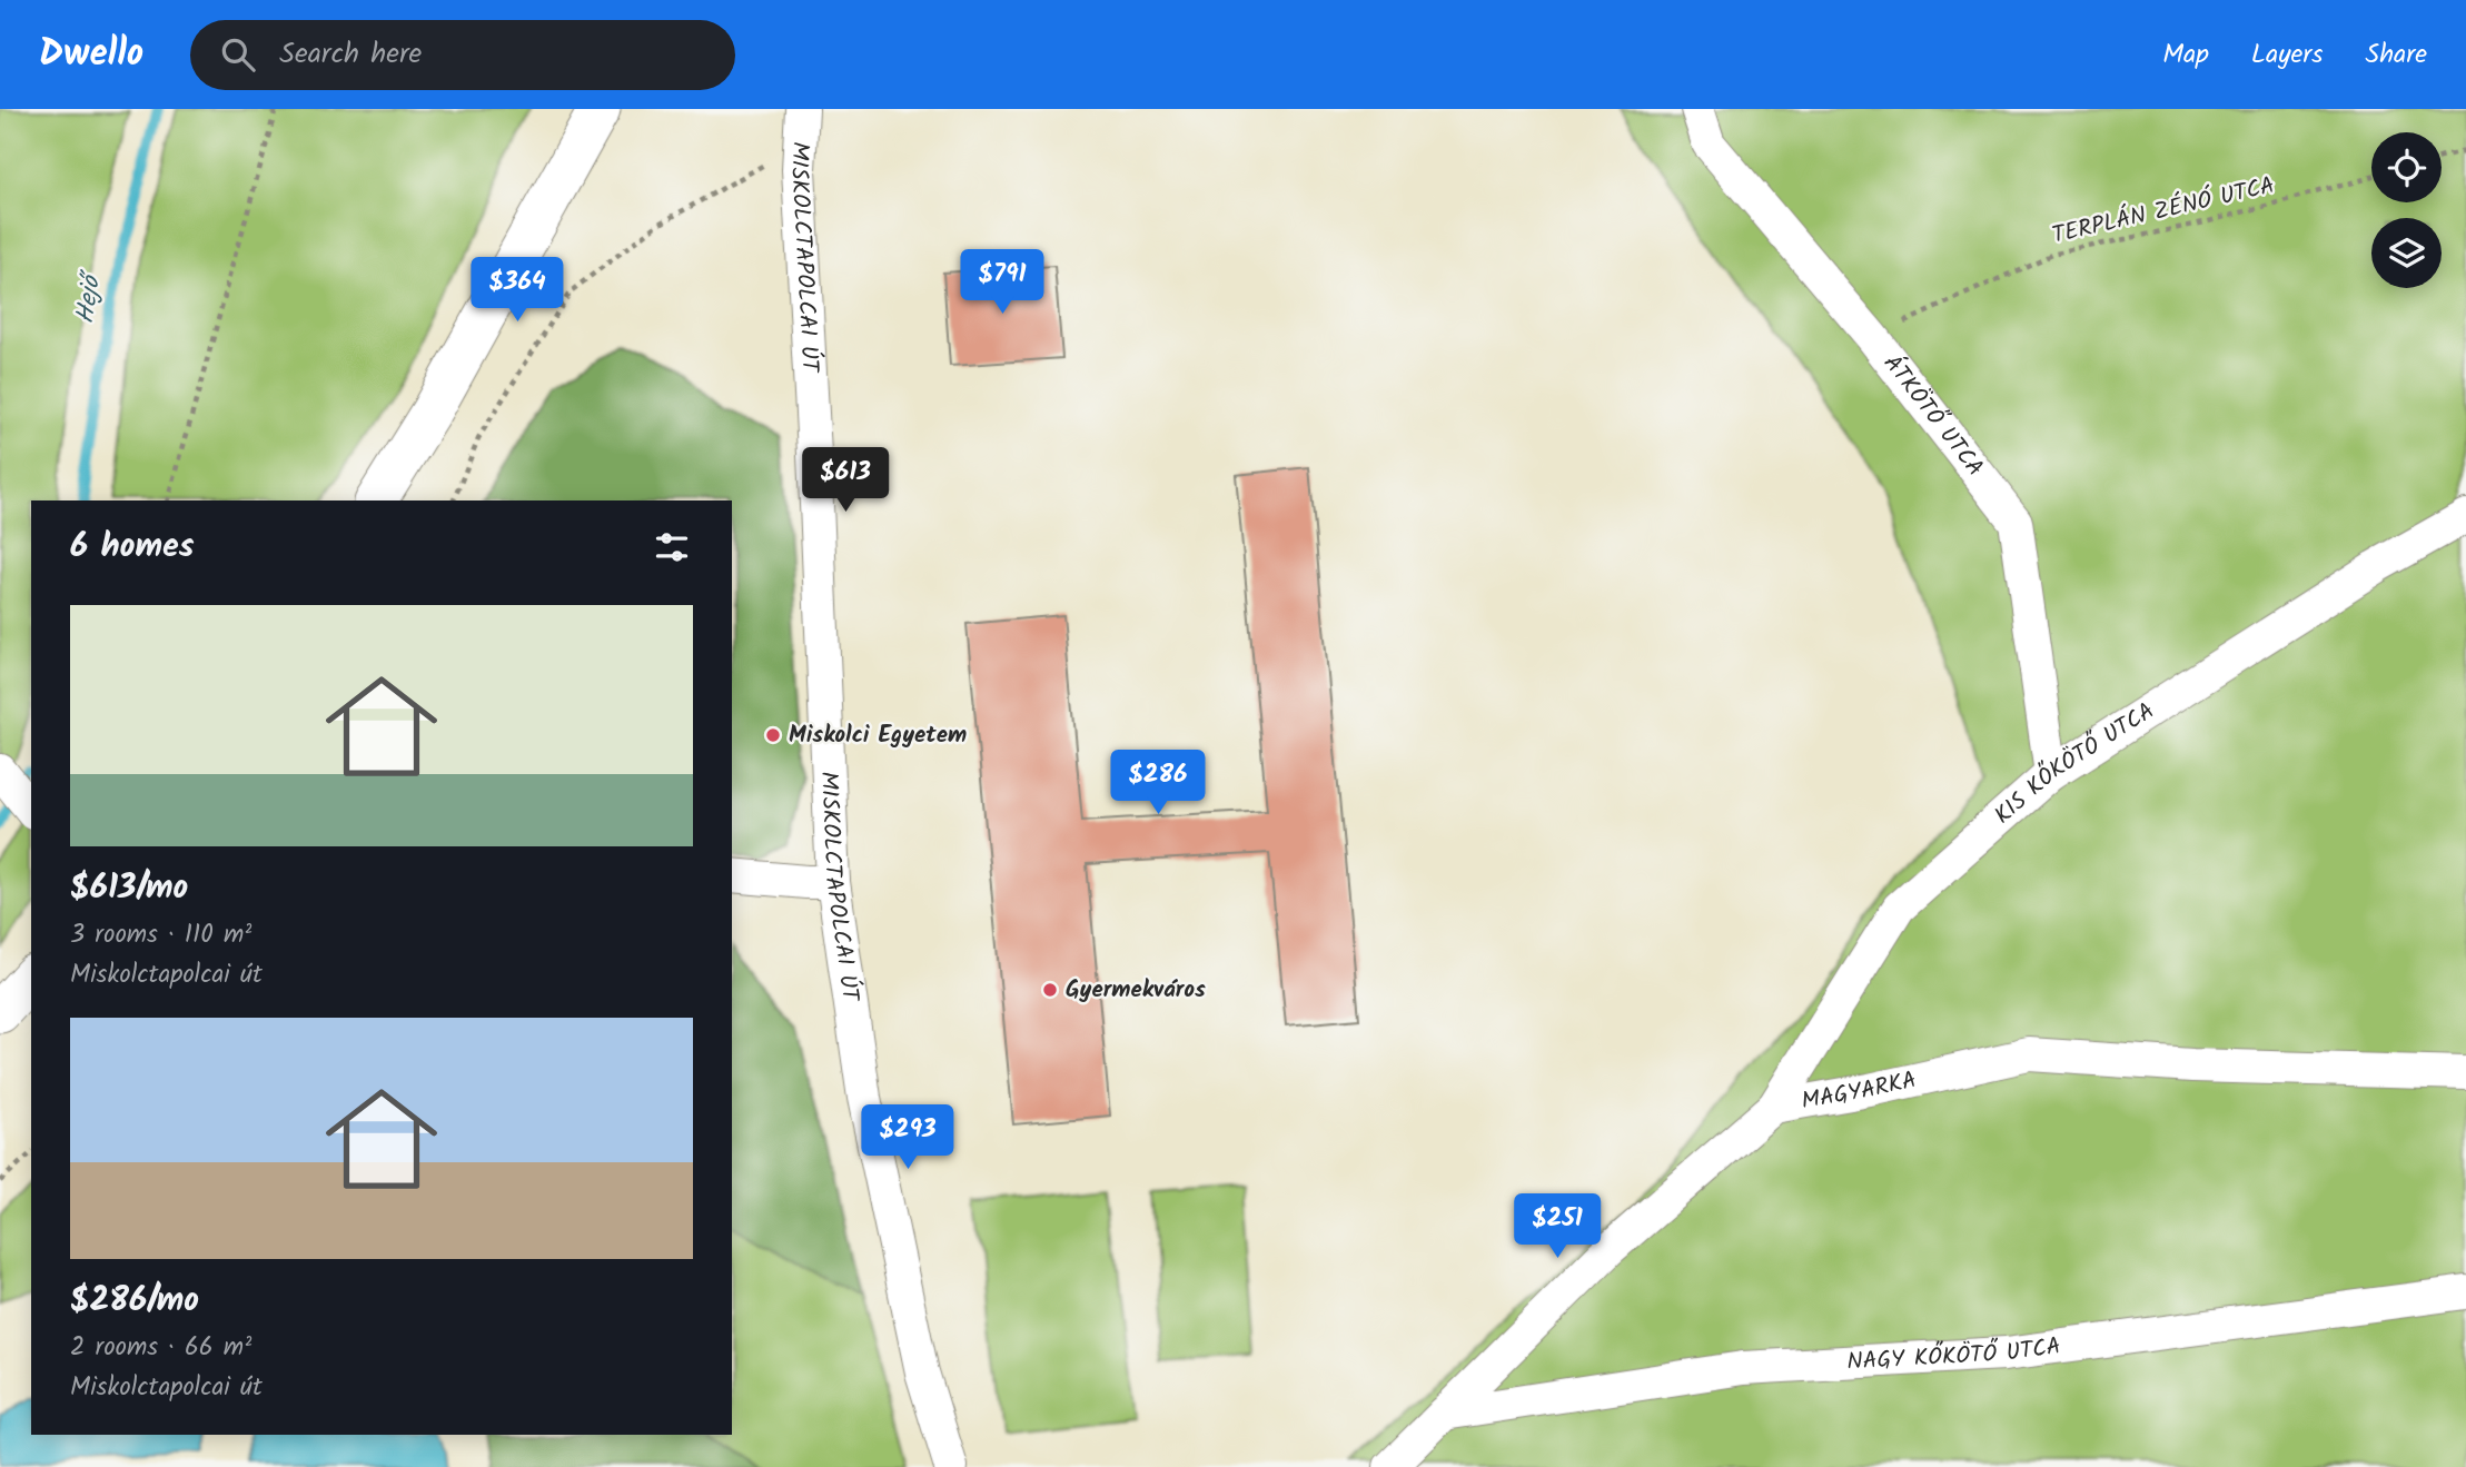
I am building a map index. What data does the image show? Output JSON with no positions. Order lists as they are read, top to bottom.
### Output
{
  "streets": {
    "street": [
      "MISKOLCTAPOLCAI ÚT",
      "ÁTKÖTŐ UTCA",
      "KIS KŐKÖTŐ UTCA",
      "MAGYARKA",
      "NAGY KŐKÖTŐ UTCA"
    ],
    "path": ["TERPLÁN ZÉNÓ UTCA"]
  },
  "crossings": [
    ["TERPLÁN ZÉNÓ UTCA", "ÁTKÖTŐ UTCA"],
    ["ÁTKÖTŐ UTCA", "KIS KŐKÖTŐ UTCA"],
    ["KIS KŐKÖTŐ UTCA", "MAGYARKA"],
    ["MAGYARKA", "NAGY KŐKÖTŐ UTCA"]
  ],
  "water": ["Hejő"],
  "places": ["Miskolci Egyetem", "Gyermekváros"],
  "page": {
    "header": "Dwello",
    "search": "Search here",
    "nav": ["Map", "Layers", "Share"],
    "price": [
      "$791",
      "$364",
      "$613",
      "$286",
      "$293",
      "$251"
    ],
    "heading": "6 homes",
    "list": [
      {
        "name": "$613/mo",
        "note": "3 rooms · 110 m² · Miskolctapolcai út"
      },
      {
        "name": "$286/mo",
        "note": "2 rooms · 66 m² · Miskolctapolcai út"
      }
    ]
  }
}
